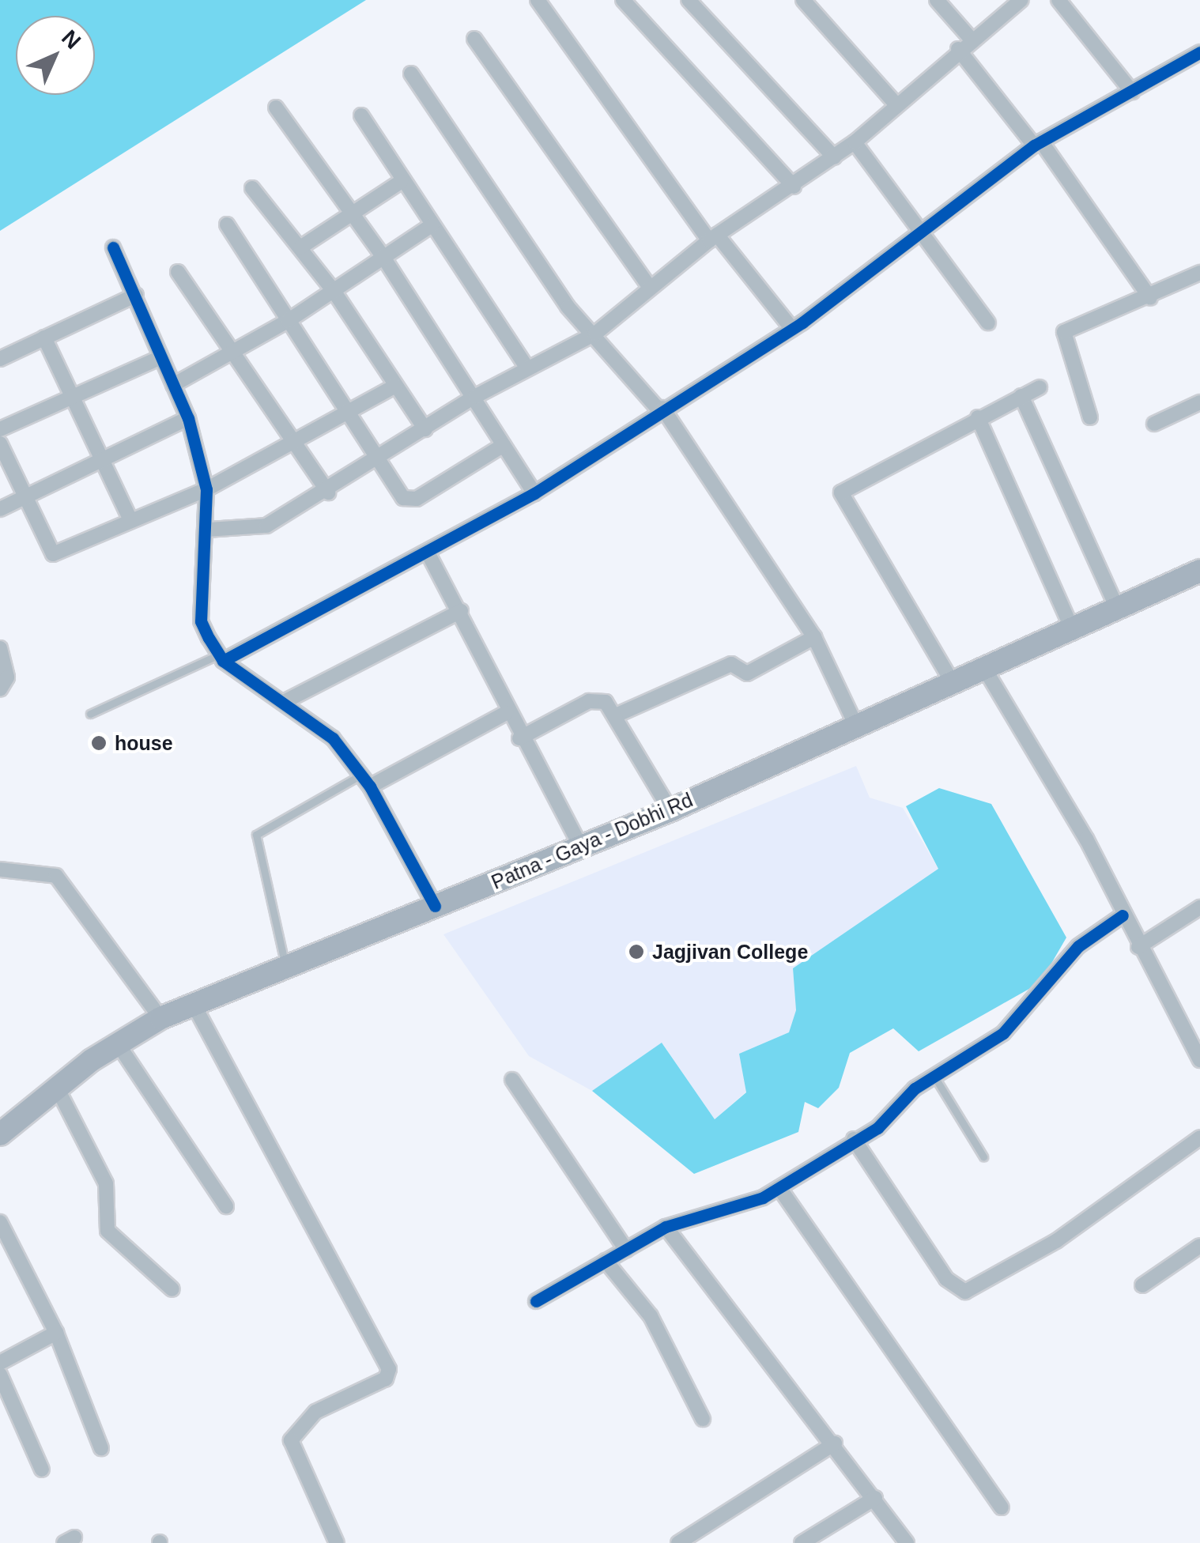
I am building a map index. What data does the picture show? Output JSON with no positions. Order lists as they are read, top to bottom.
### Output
{
  "streets": {
    "main road": ["Patna - Gaya - Dobhi Rd"]
  },
  "places": ["house", "Jagjivan College"],
  "north": "top right"
}
